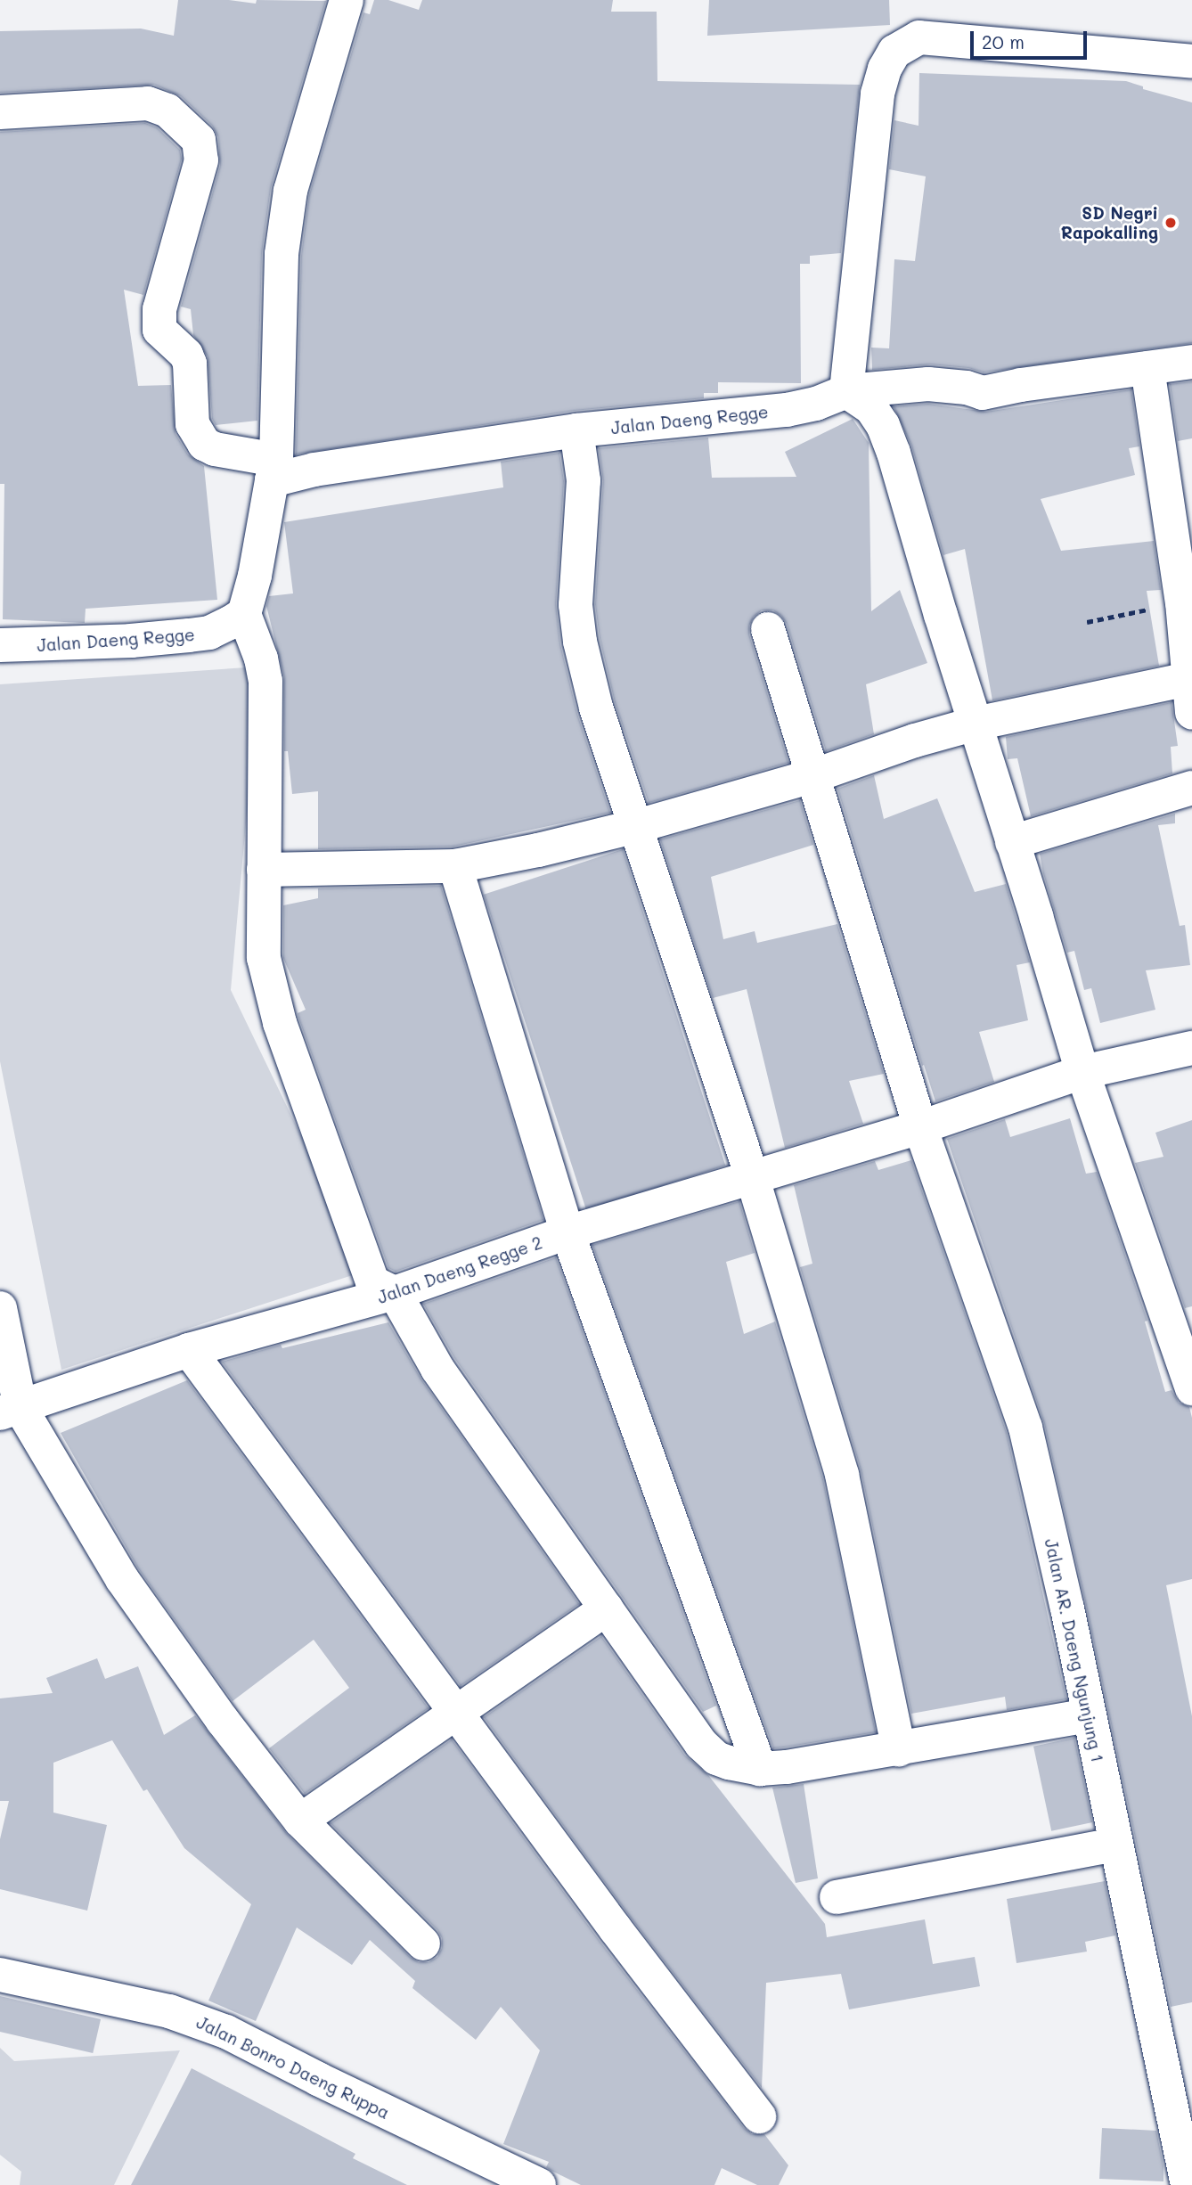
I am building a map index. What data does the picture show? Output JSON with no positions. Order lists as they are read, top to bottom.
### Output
{
  "streets": {
    "street": [
      "Jalan Daeng Regge",
      "Jalan Daeng Regge 2",
      "Jalan AR. Daeng Ngunjung 1",
      "Jalan Bonro Daeng Ruppa"
    ]
  },
  "crossings": [
    ["Jalan Daeng Regge 2", "Jalan AR. Daeng Ngunjung 1"]
  ],
  "places": ["SD Negri Rapokalling"],
  "scale_bar": "20 m"
}
